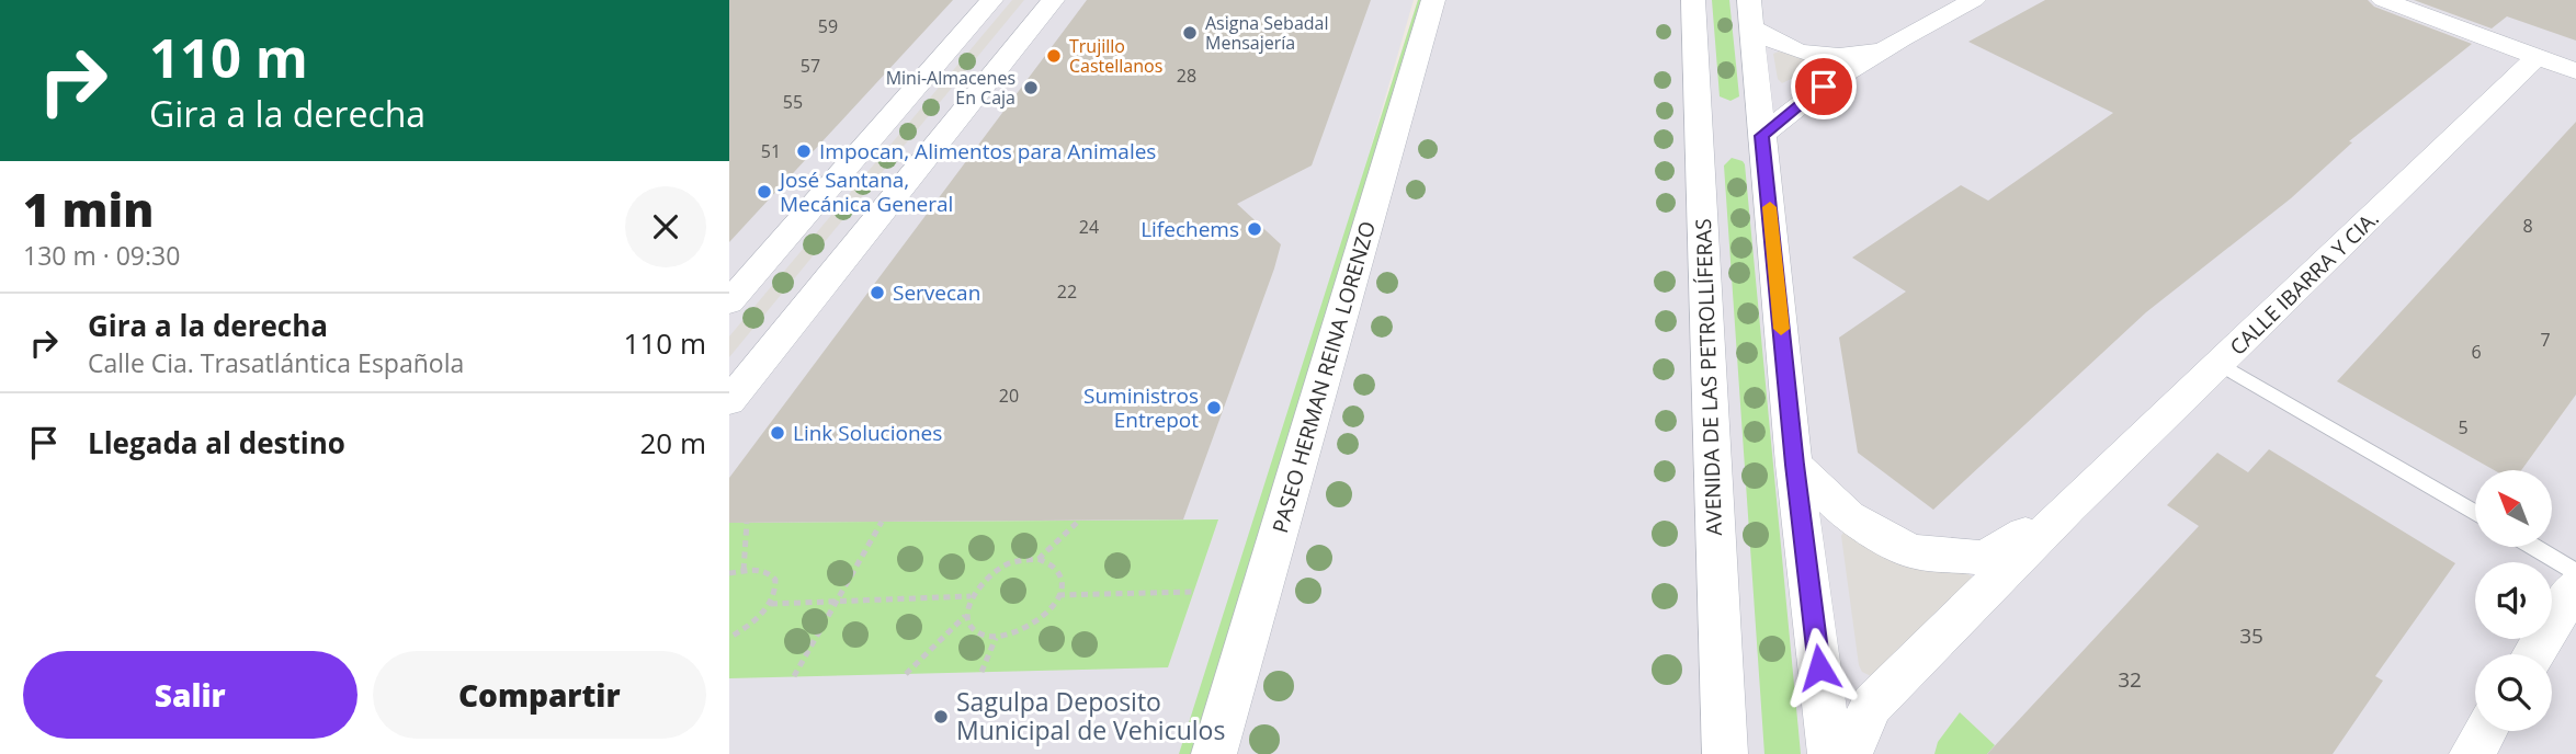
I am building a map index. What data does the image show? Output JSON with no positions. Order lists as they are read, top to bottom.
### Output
{
  "streets": {
    "street": ["CALLE IBARRA Y CIA.", "PASEO HERMAN REINA LORENZO", "AVENIDA DE LAS PETROLLÍFERAS"]
  },
  "places": [
    "Asigna Sebadal Mensajería",
    "Trujillo Castellanos",
    "Mini-Almacenes En Caja",
    "Impocan, Alimentos para Animales",
    "José Santana, Mecánica General",
    "Lifechems",
    "Servecan",
    "Suministros Entrepot",
    "Link Soluciones",
    "Sagulpa Deposito Municipal de Vehiculos"
  ],
  "house_numbers": [
    "59",
    "57",
    "28",
    "55",
    "51",
    "8",
    "24",
    "22",
    "7",
    "6",
    "20",
    "5",
    "35",
    "32"
  ],
  "north": "top left",
  "page": {
    "turn": ["110 m", "Gira a la derecha"],
    "heading": ["1 min", "130 m · 09:30"],
    "list": [
      {
        "name": "Gira a la derecha",
        "note": "Calle Cia. Trasatlántica Española",
        "value": "110 m"
      },
      {
        "name": "Llegada al destino",
        "value": "20 m"
      }
    ],
    "buttons": ["Salir", "Compartir"]
  }
}
